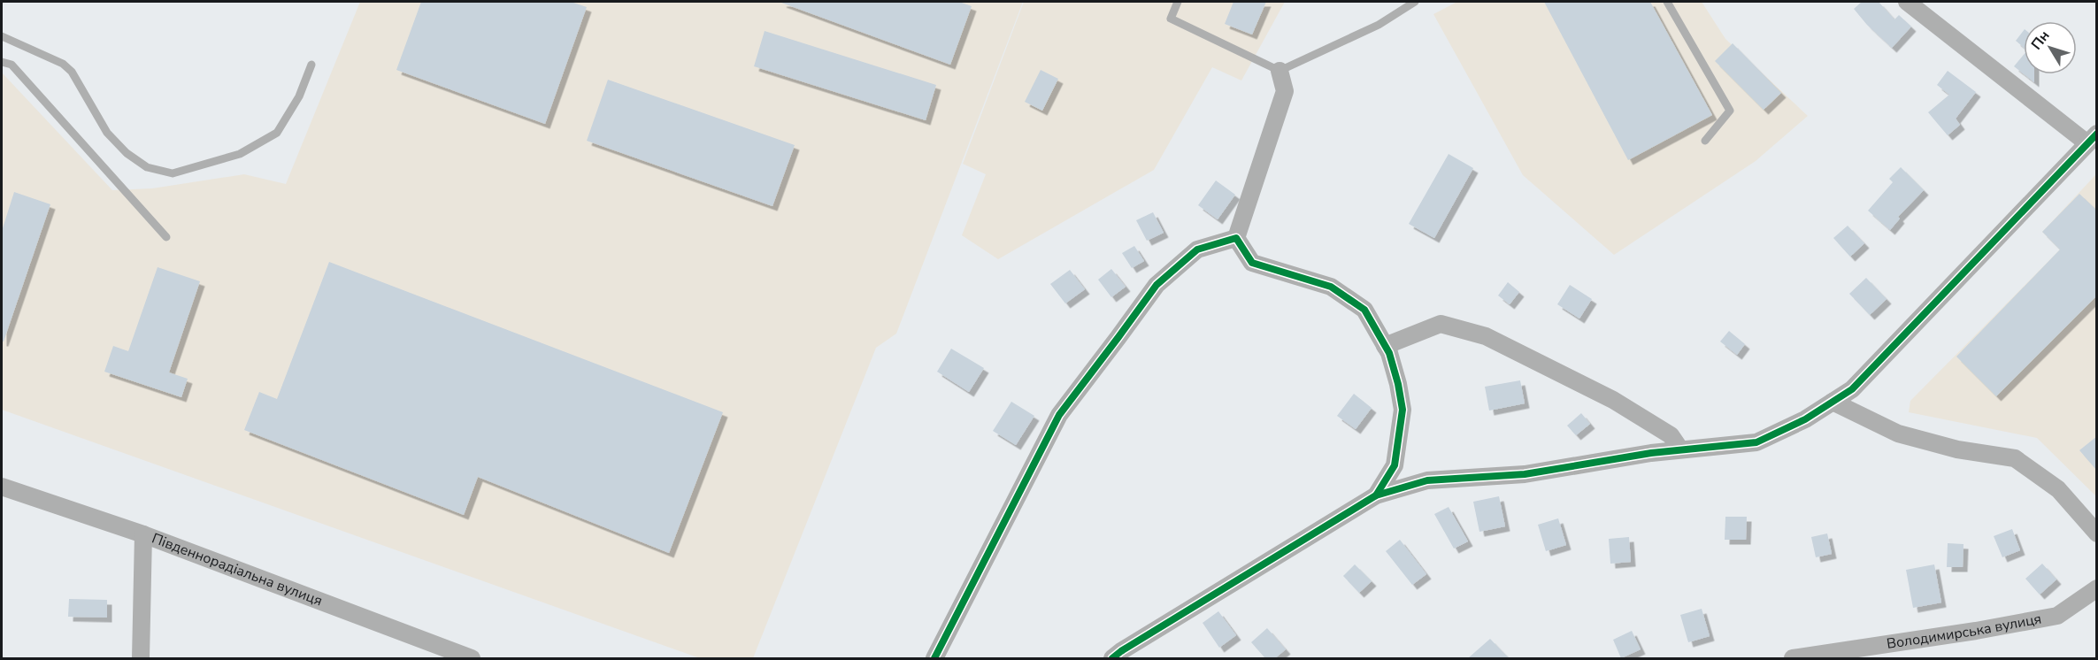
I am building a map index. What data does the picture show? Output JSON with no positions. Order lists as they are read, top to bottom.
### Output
{
  "streets": {
    "street": ["Південнорадіальна вулиця", "Володимирська вулиця"]
  },
  "north": "top left"
}
